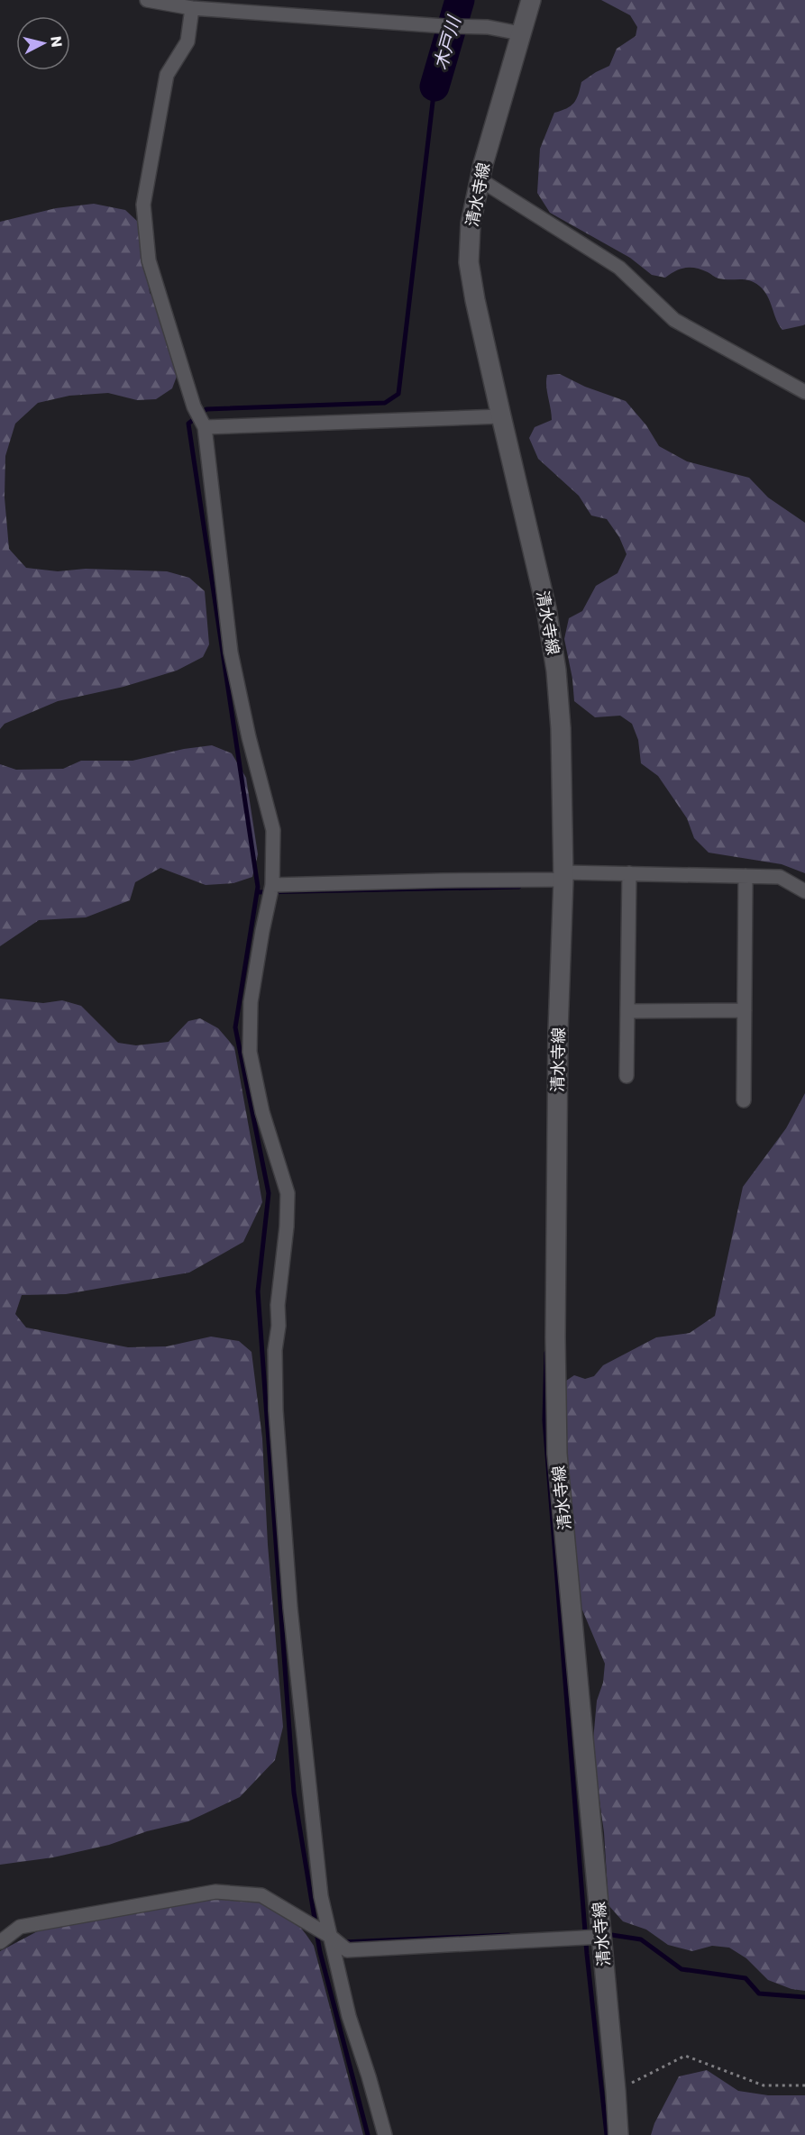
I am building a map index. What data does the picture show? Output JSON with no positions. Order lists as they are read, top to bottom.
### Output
{
  "streets": {
    "main road": ["清水寺線"]
  },
  "water": ["木戸川"],
  "north": "right"
}
